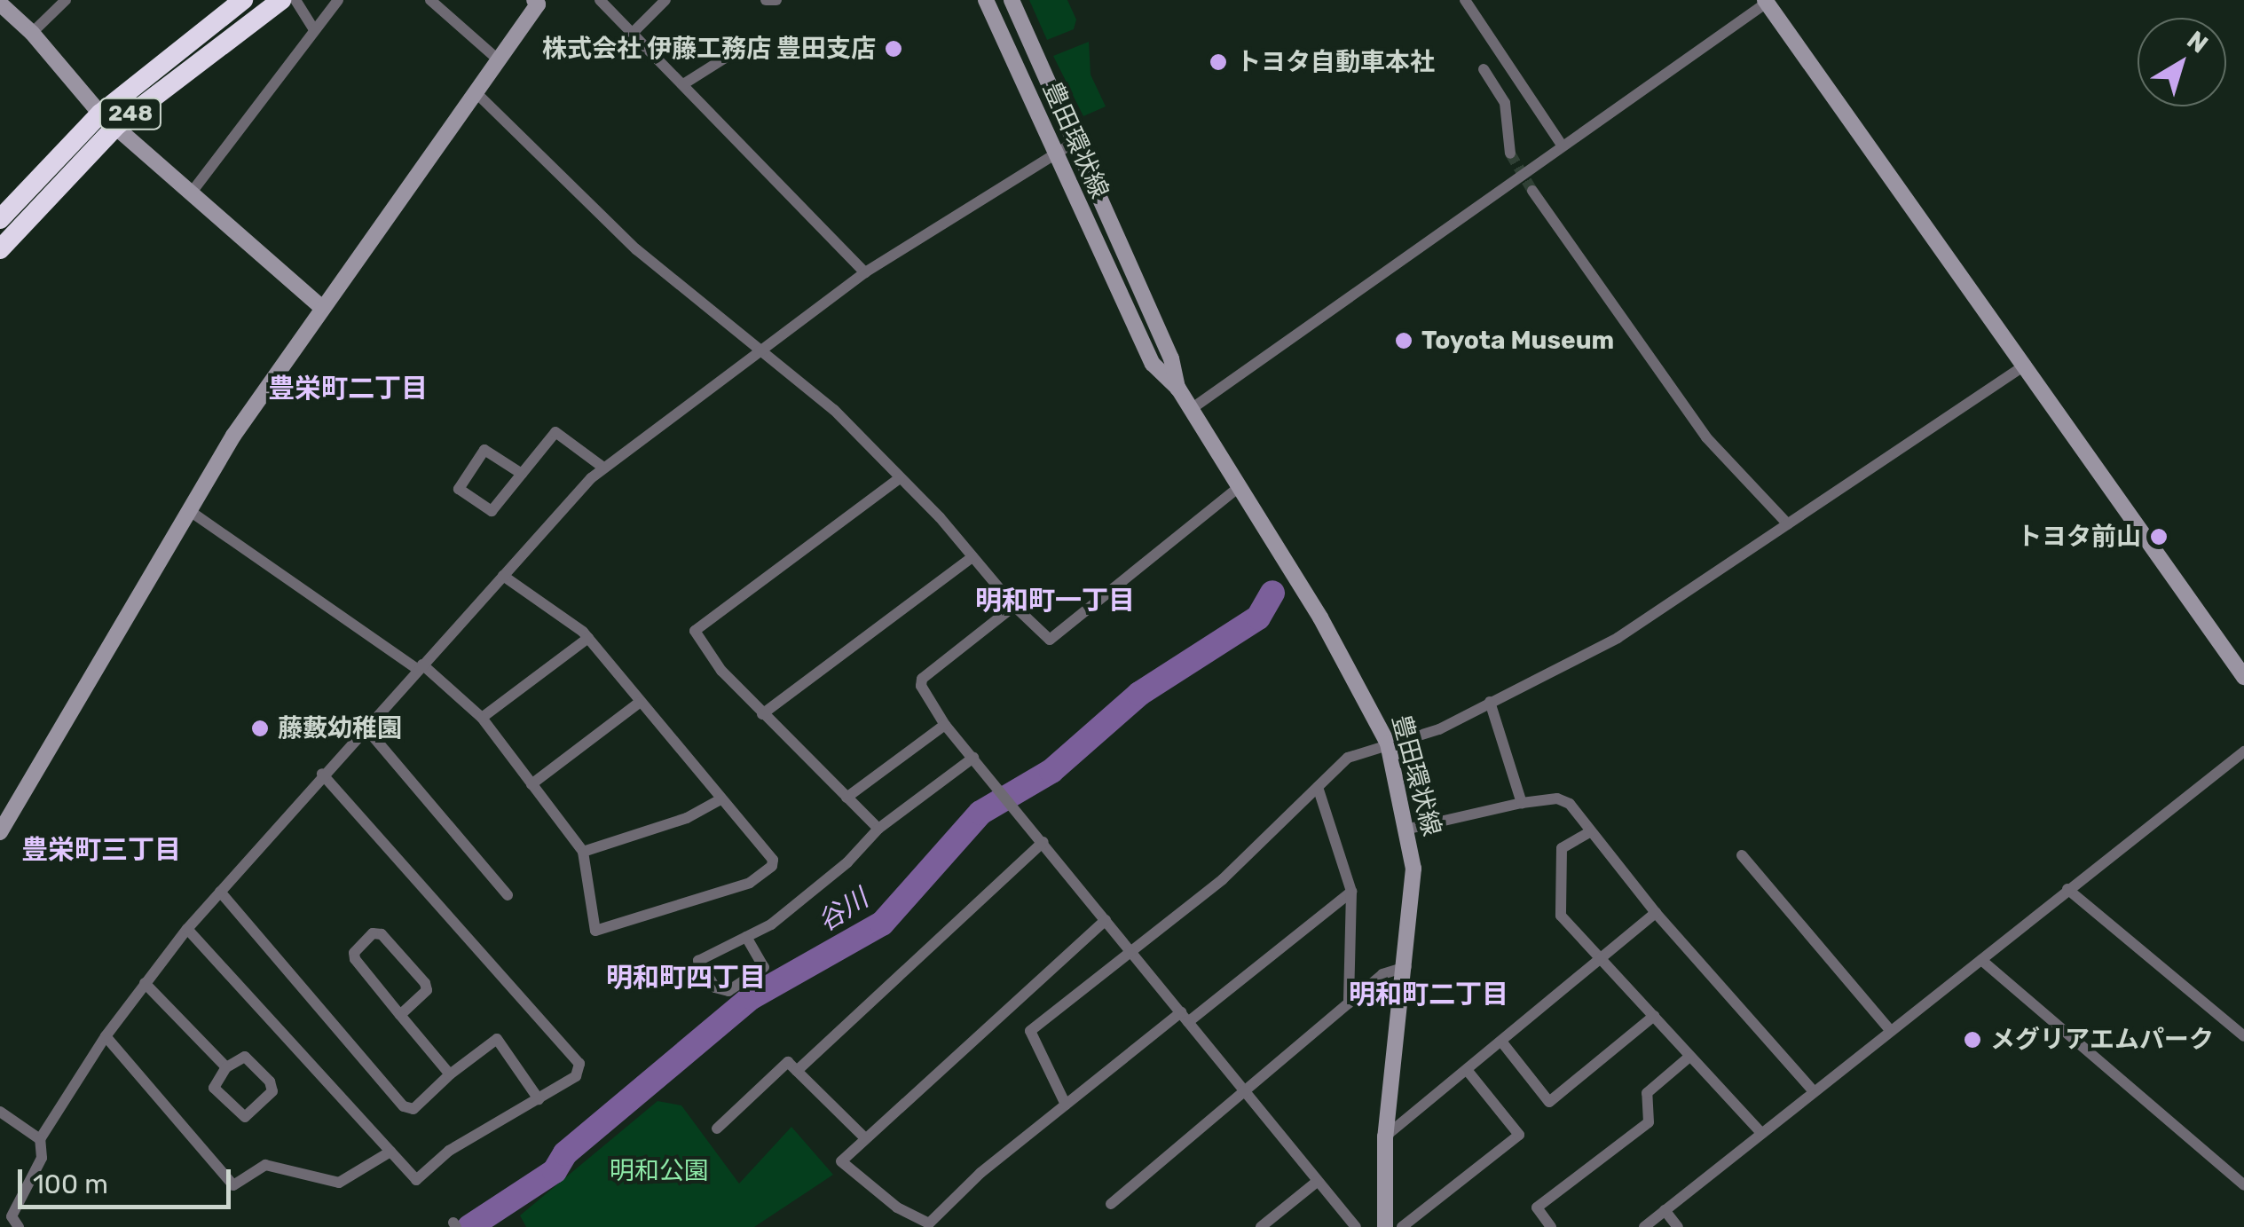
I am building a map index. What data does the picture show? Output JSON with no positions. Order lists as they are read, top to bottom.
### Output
{
  "streets": {
    "highway": ["248"],
    "street": ["豊田環状線"]
  },
  "districts": [
    "豊栄町二丁目",
    "明和町一丁目",
    "豊栄町三丁目",
    "明和町四丁目",
    "明和町二丁目"
  ],
  "water": ["谷川"],
  "parks": ["明和公園"],
  "places": [
    "株式会社 伊藤工務店 豊田支店",
    "トヨタ自動車本社",
    "Toyota Museum",
    "トヨタ前山",
    "藤藪幼稚園",
    "メグリアエムパーク"
  ],
  "scale_bar": "100 m",
  "north": "top right"
}
